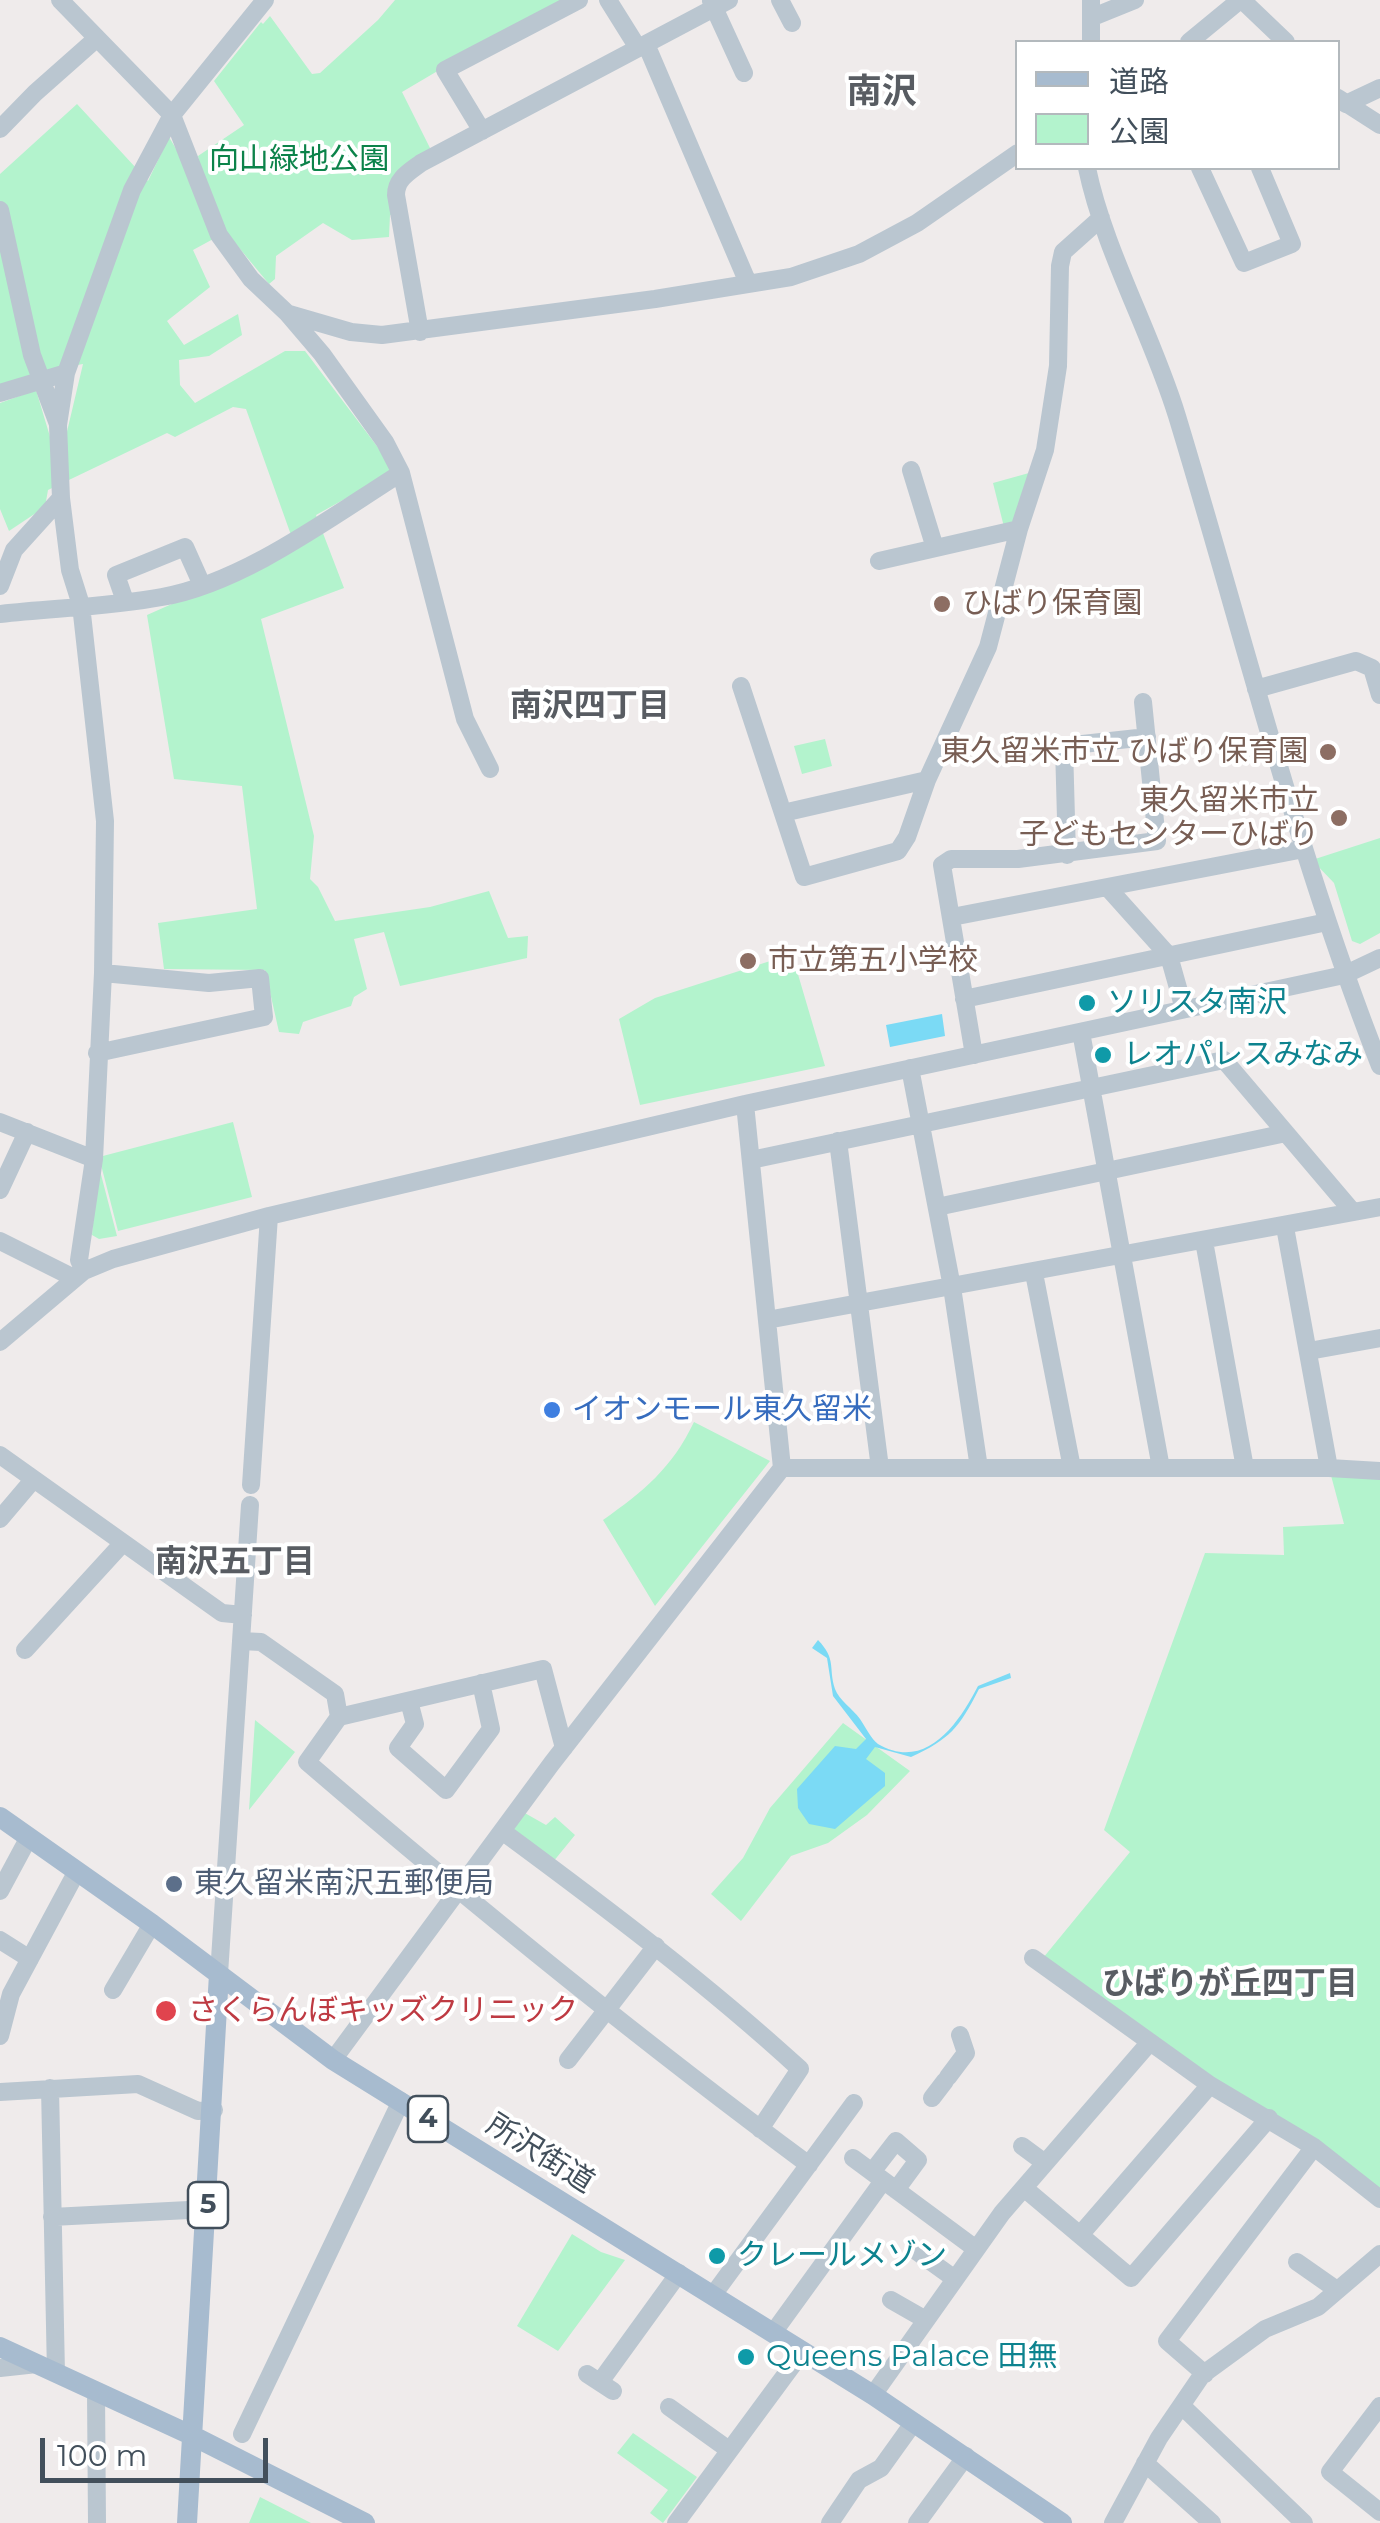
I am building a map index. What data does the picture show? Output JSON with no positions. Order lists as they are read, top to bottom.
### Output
{
  "streets": {
    "main road": ["4", "所沢街道", "5"]
  },
  "crossings": [
    ["所沢街道", "5"]
  ],
  "districts": [
    "南沢",
    "南沢四丁目",
    "南沢五丁目",
    "ひばりが丘四丁目"
  ],
  "parks": ["向山緑地公園"],
  "places": [
    "ひばり保育園",
    "東久留米市立 ひばり保育園",
    "東久留米市立 子どもセンターひばり",
    "市立第五小学校",
    "ソリスタ南沢",
    "レオパレスみなみ",
    "イオンモール東久留米",
    "東久留米南沢五郵便局",
    "さくらんぼキッズクリニック",
    "クレールメゾン",
    "Queens Palace 田無"
  ],
  "legend": ["道路", "公園"],
  "scale_bar": "100 m"
}
